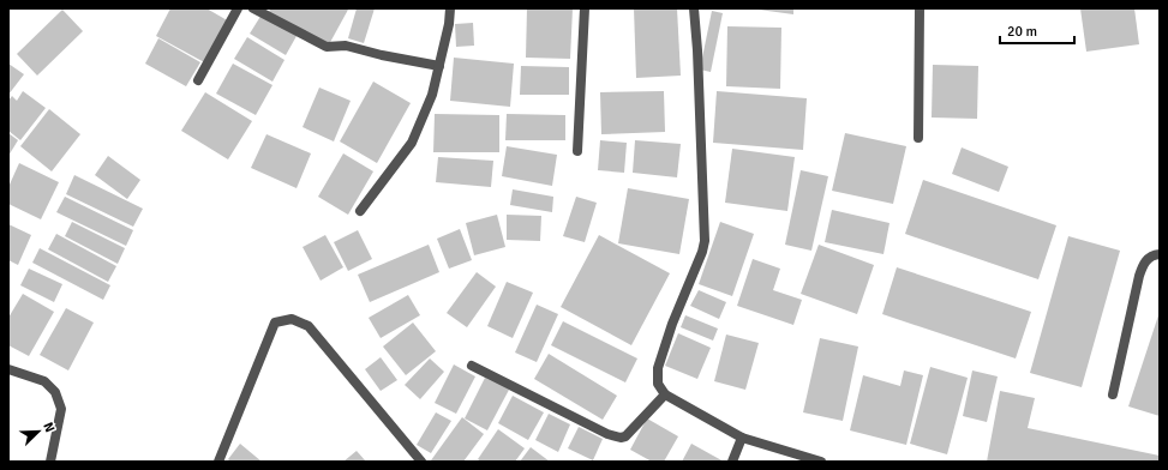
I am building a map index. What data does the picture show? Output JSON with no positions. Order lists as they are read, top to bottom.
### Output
{
  "scale_bar": "20 m",
  "north": "top right"
}
